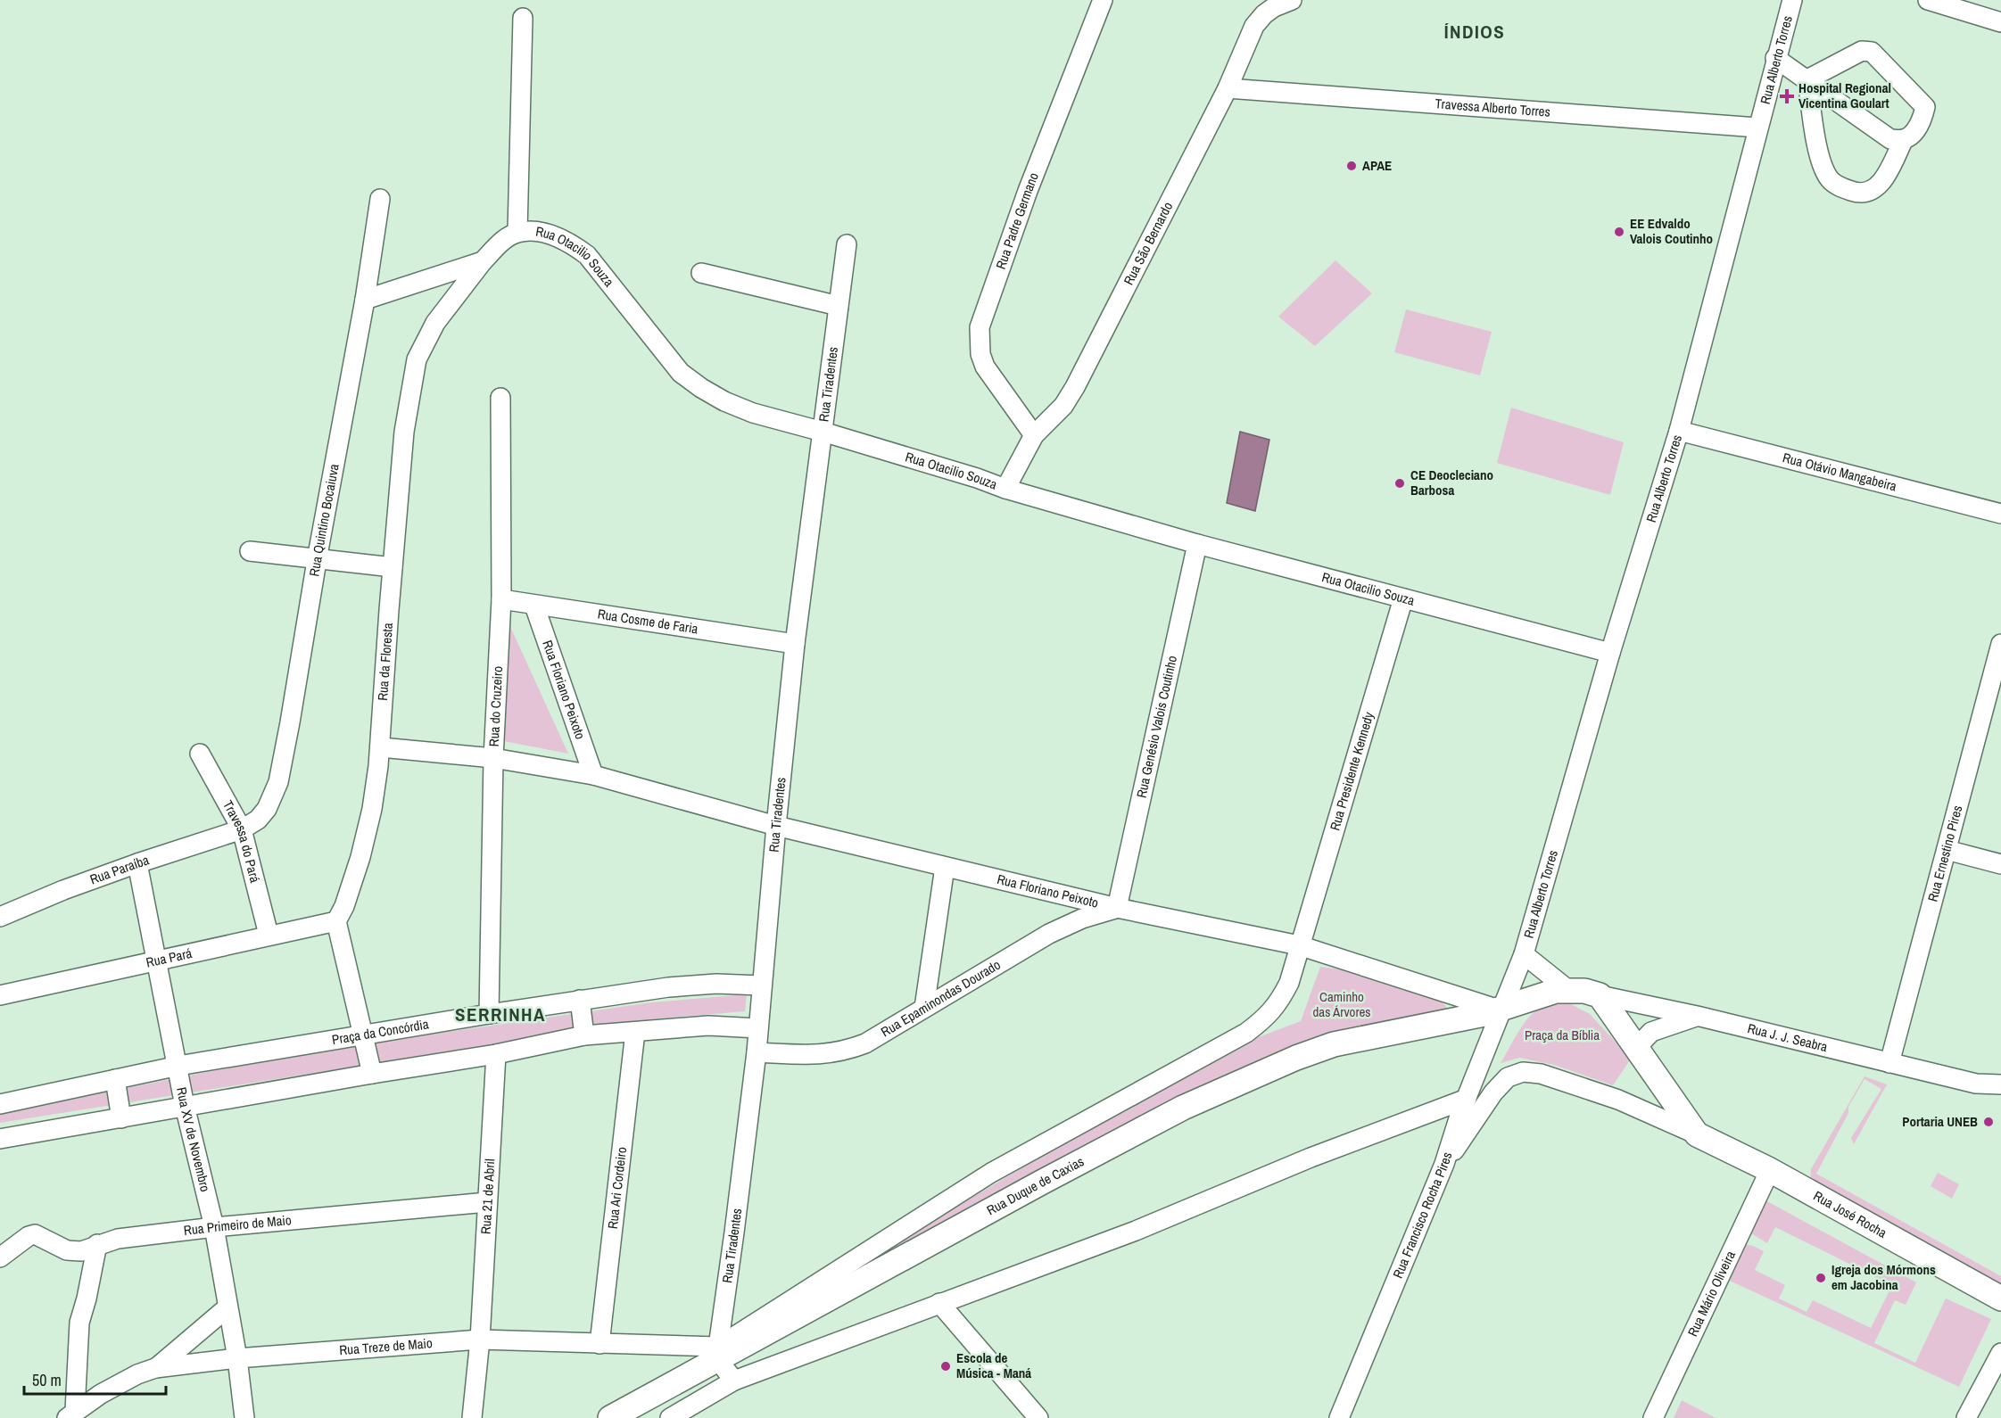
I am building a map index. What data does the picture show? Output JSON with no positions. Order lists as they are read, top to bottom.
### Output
{
  "streets": {
    "main road": ["Rua Duque de Caxias", "Rua José Rocha"],
    "street": [
      "Rua Alberto Torres",
      "Travessa Alberto Torres",
      "Rua Padre Germano",
      "Rua São Bernardo",
      "Rua Otacilio Souza",
      "Rua Tiradentes",
      "Rua Otávio Mangabeira",
      "Rua Quintino Bocaiuva",
      "Rua Cosme de Faria",
      "Rua da Floresta",
      "Rua Floriano Peixoto",
      "Rua do Cruzeiro",
      "Rua Genésio Valois Coutinho",
      "Rua Presidente Kennedy",
      "Travessa do Pará",
      "Rua Ernestino Pires",
      "Rua Paraíba",
      "Rua Pará",
      "Rua Epaminondas Dourado",
      "Praça da Concórdia",
      "Rua J. J. Seabra",
      "Rua XV de Novembro",
      "Rua Ari Cordeiro",
      "Rua 21 de Abril",
      "Rua Francisco Rocha Pires",
      "Rua Primeiro de Maio",
      "Rua Mário Oliveira",
      "Rua Treze de Maio"
    ]
  },
  "crossings": [
    ["Rua Alberto Torres", "Travessa Alberto Torres"],
    ["Rua Alberto Torres", "Rua Otacilio Souza"],
    ["Rua Alberto Torres", "Rua Otávio Mangabeira"],
    ["Rua Alberto Torres", "Rua Francisco Rocha Pires"],
    ["Travessa Alberto Torres", "Rua São Bernardo"],
    ["Rua Padre Germano", "Rua São Bernardo"],
    ["Rua São Bernardo", "Rua Otacilio Souza"],
    ["Rua Otacilio Souza", "Rua Tiradentes"],
    ["Rua Otacilio Souza", "Rua Quintino Bocaiuva"],
    ["Rua Otacilio Souza", "Rua da Floresta"],
    ["Rua Otacilio Souza", "Rua Genésio Valois Coutinho"],
    ["Rua Otacilio Souza", "Rua Presidente Kennedy"],
    ["Rua Tiradentes", "Rua Cosme de Faria"],
    ["Rua Tiradentes", "Rua Floriano Peixoto"],
    ["Rua Tiradentes", "Rua Epaminondas Dourado"],
    ["Rua Tiradentes", "Praça da Concórdia"],
    ["Rua Tiradentes", "Rua Duque de Caxias"],
    ["Rua Tiradentes", "Rua Treze de Maio"],
    ["Rua Quintino Bocaiuva", "Travessa do Pará"],
    ["Rua Quintino Bocaiuva", "Rua Paraíba"],
    ["Rua Cosme de Faria", "Rua Floriano Peixoto"],
    ["Rua Cosme de Faria", "Rua do Cruzeiro"],
    ["Rua da Floresta", "Rua Floriano Peixoto"],
    ["Rua da Floresta", "Rua Pará"],
    ["Rua Floriano Peixoto", "Rua do Cruzeiro"],
    ["Rua Floriano Peixoto", "Rua Genésio Valois Coutinho"],
    ["Rua Floriano Peixoto", "Rua Presidente Kennedy"],
    ["Rua Floriano Peixoto", "Rua Epaminondas Dourado"],
    ["Rua Floriano Peixoto", "Rua Duque de Caxias"],
    ["Rua Floriano Peixoto", "Rua Francisco Rocha Pires"],
    ["Rua do Cruzeiro", "Praça da Concórdia"],
    ["Rua Genésio Valois Coutinho", "Rua Epaminondas Dourado"],
    ["Rua Presidente Kennedy", "Rua Duque de Caxias"],
    ["Travessa do Pará", "Rua Paraíba"],
    ["Travessa do Pará", "Rua Pará"],
    ["Rua Ernestino Pires", "Rua J. J. Seabra"],
    ["Rua Paraíba", "Rua XV de Novembro"],
    ["Rua Pará", "Rua XV de Novembro"],
    ["Praça da Concórdia", "Rua XV de Novembro"],
    ["Rua J. J. Seabra", "Rua Duque de Caxias"],
    ["Rua XV de Novembro", "Rua Primeiro de Maio"],
    ["Rua XV de Novembro", "Rua Treze de Maio"],
    ["Rua Duque de Caxias", "Rua Francisco Rocha Pires"],
    ["Rua Duque de Caxias", "Rua Treze de Maio"],
    ["Rua Ari Cordeiro", "Rua Treze de Maio"],
    ["Rua 21 de Abril", "Rua Primeiro de Maio"],
    ["Rua 21 de Abril", "Rua Treze de Maio"],
    ["Rua José Rocha", "Rua Mário Oliveira"]
  ],
  "districts": ["ÍNDIOS", "SERRINHA"],
  "parks": ["Caminho das Árvores", "Praça da Bíblia"],
  "places": {
    "health": ["Hospital Regional Vicentina Goulart"],
    "other": [
      "APAE",
      "EE Edvaldo Valois Coutinho",
      "CE Deocleciano Barbosa",
      "Portaria UNEB",
      "Igreja dos Mórmons em Jacobina",
      "Escola de Música - Maná"
    ]
  },
  "scale_bar": "50 m"
}
